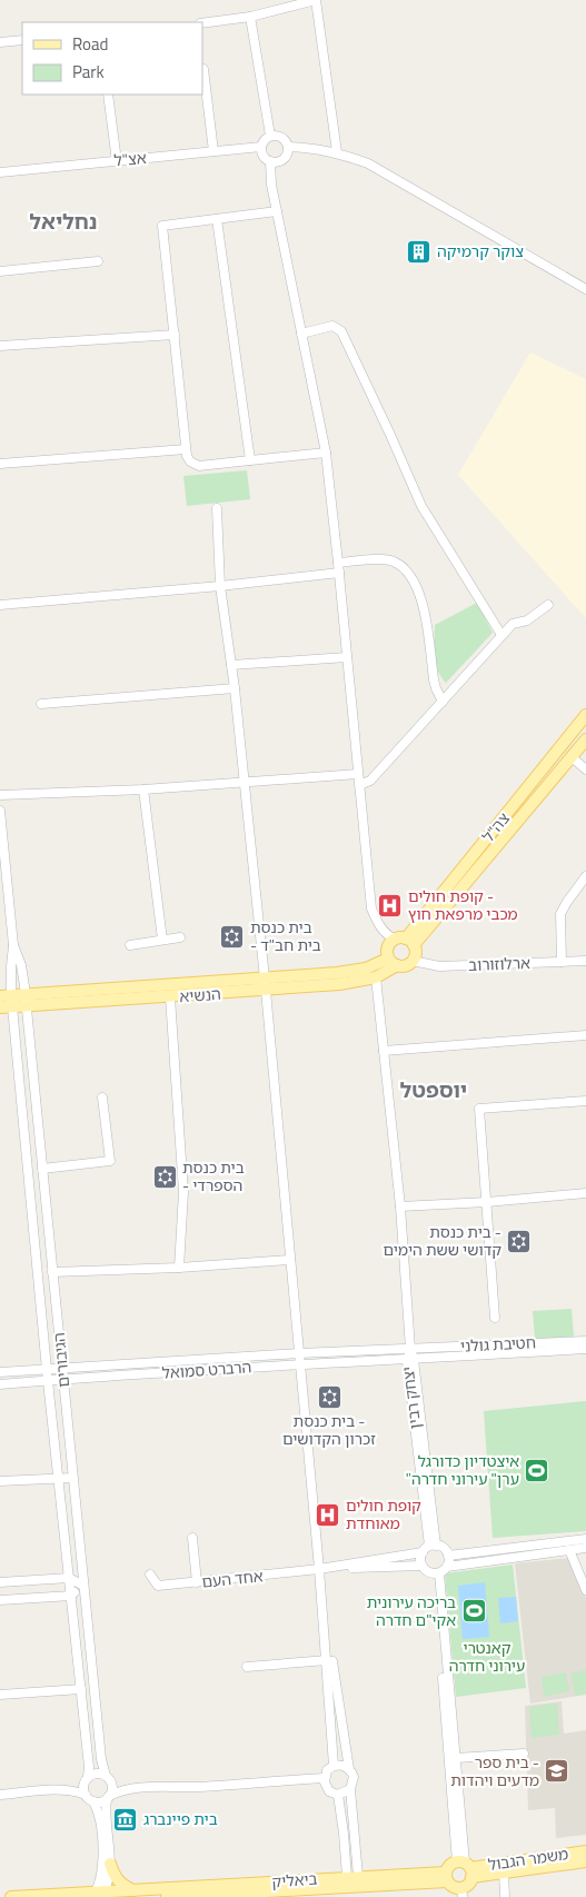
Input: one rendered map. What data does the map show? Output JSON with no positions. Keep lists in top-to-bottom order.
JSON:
{
  "streets": {
    "main road": [
      "צה\"ל",
      "הנשיא",
      "משמר הגבול",
      "ביאליק"
    ],
    "street": [
      "אצ\"ל",
      "ארלוזורוב",
      "חטיבת גולני",
      "הגיבורים",
      "הרברט סמואל",
      "יצחק רבין",
      "אחד העם"
    ]
  },
  "crossings": [
    ["צה\"ל", "ארלוזורוב"],
    ["צה\"ל", "הנשיא"],
    ["ארלוזורוב", "הנשיא"],
    ["הנשיא", "הגיבורים"],
    ["הנשיא", "יצחק רבין"],
    ["חטיבת גולני", "הרברט סמואל"],
    ["חטיבת גולני", "יצחק רבין"],
    ["הגיבורים", "הרברט סמואל"],
    ["הרברט סמואל", "יצחק רבין"],
    ["יצחק רבין", "אחד העם"]
  ],
  "districts": ["נחליאל", "יוספטל"],
  "parks": ["קאנטרי עירוני חדרה"],
  "places": {
    "building": ["צוקר קרמיקה"],
    "hospital": ["קופת חולים - מכבי מרפאת חוץ", "קופת חולים מאוחדת"],
    "synagogue": [
      "בית כנסת - בית חב\"ד",
      "בית כנסת - הספרדי",
      "בית כנסת - קדושי ששת הימים",
      "בית כנסת - זכרון הקדושים"
    ],
    "sports": ["איצטדיון כדורגל \"ערן\" עירוני חדרה", "בריכה עירונית אקי\"ם חדרה"],
    "school or university": ["בית ספר - מדעים ויהדות"],
    "museum": ["בית פיינברג"]
  },
  "legend": ["Road", "Park"]
}
